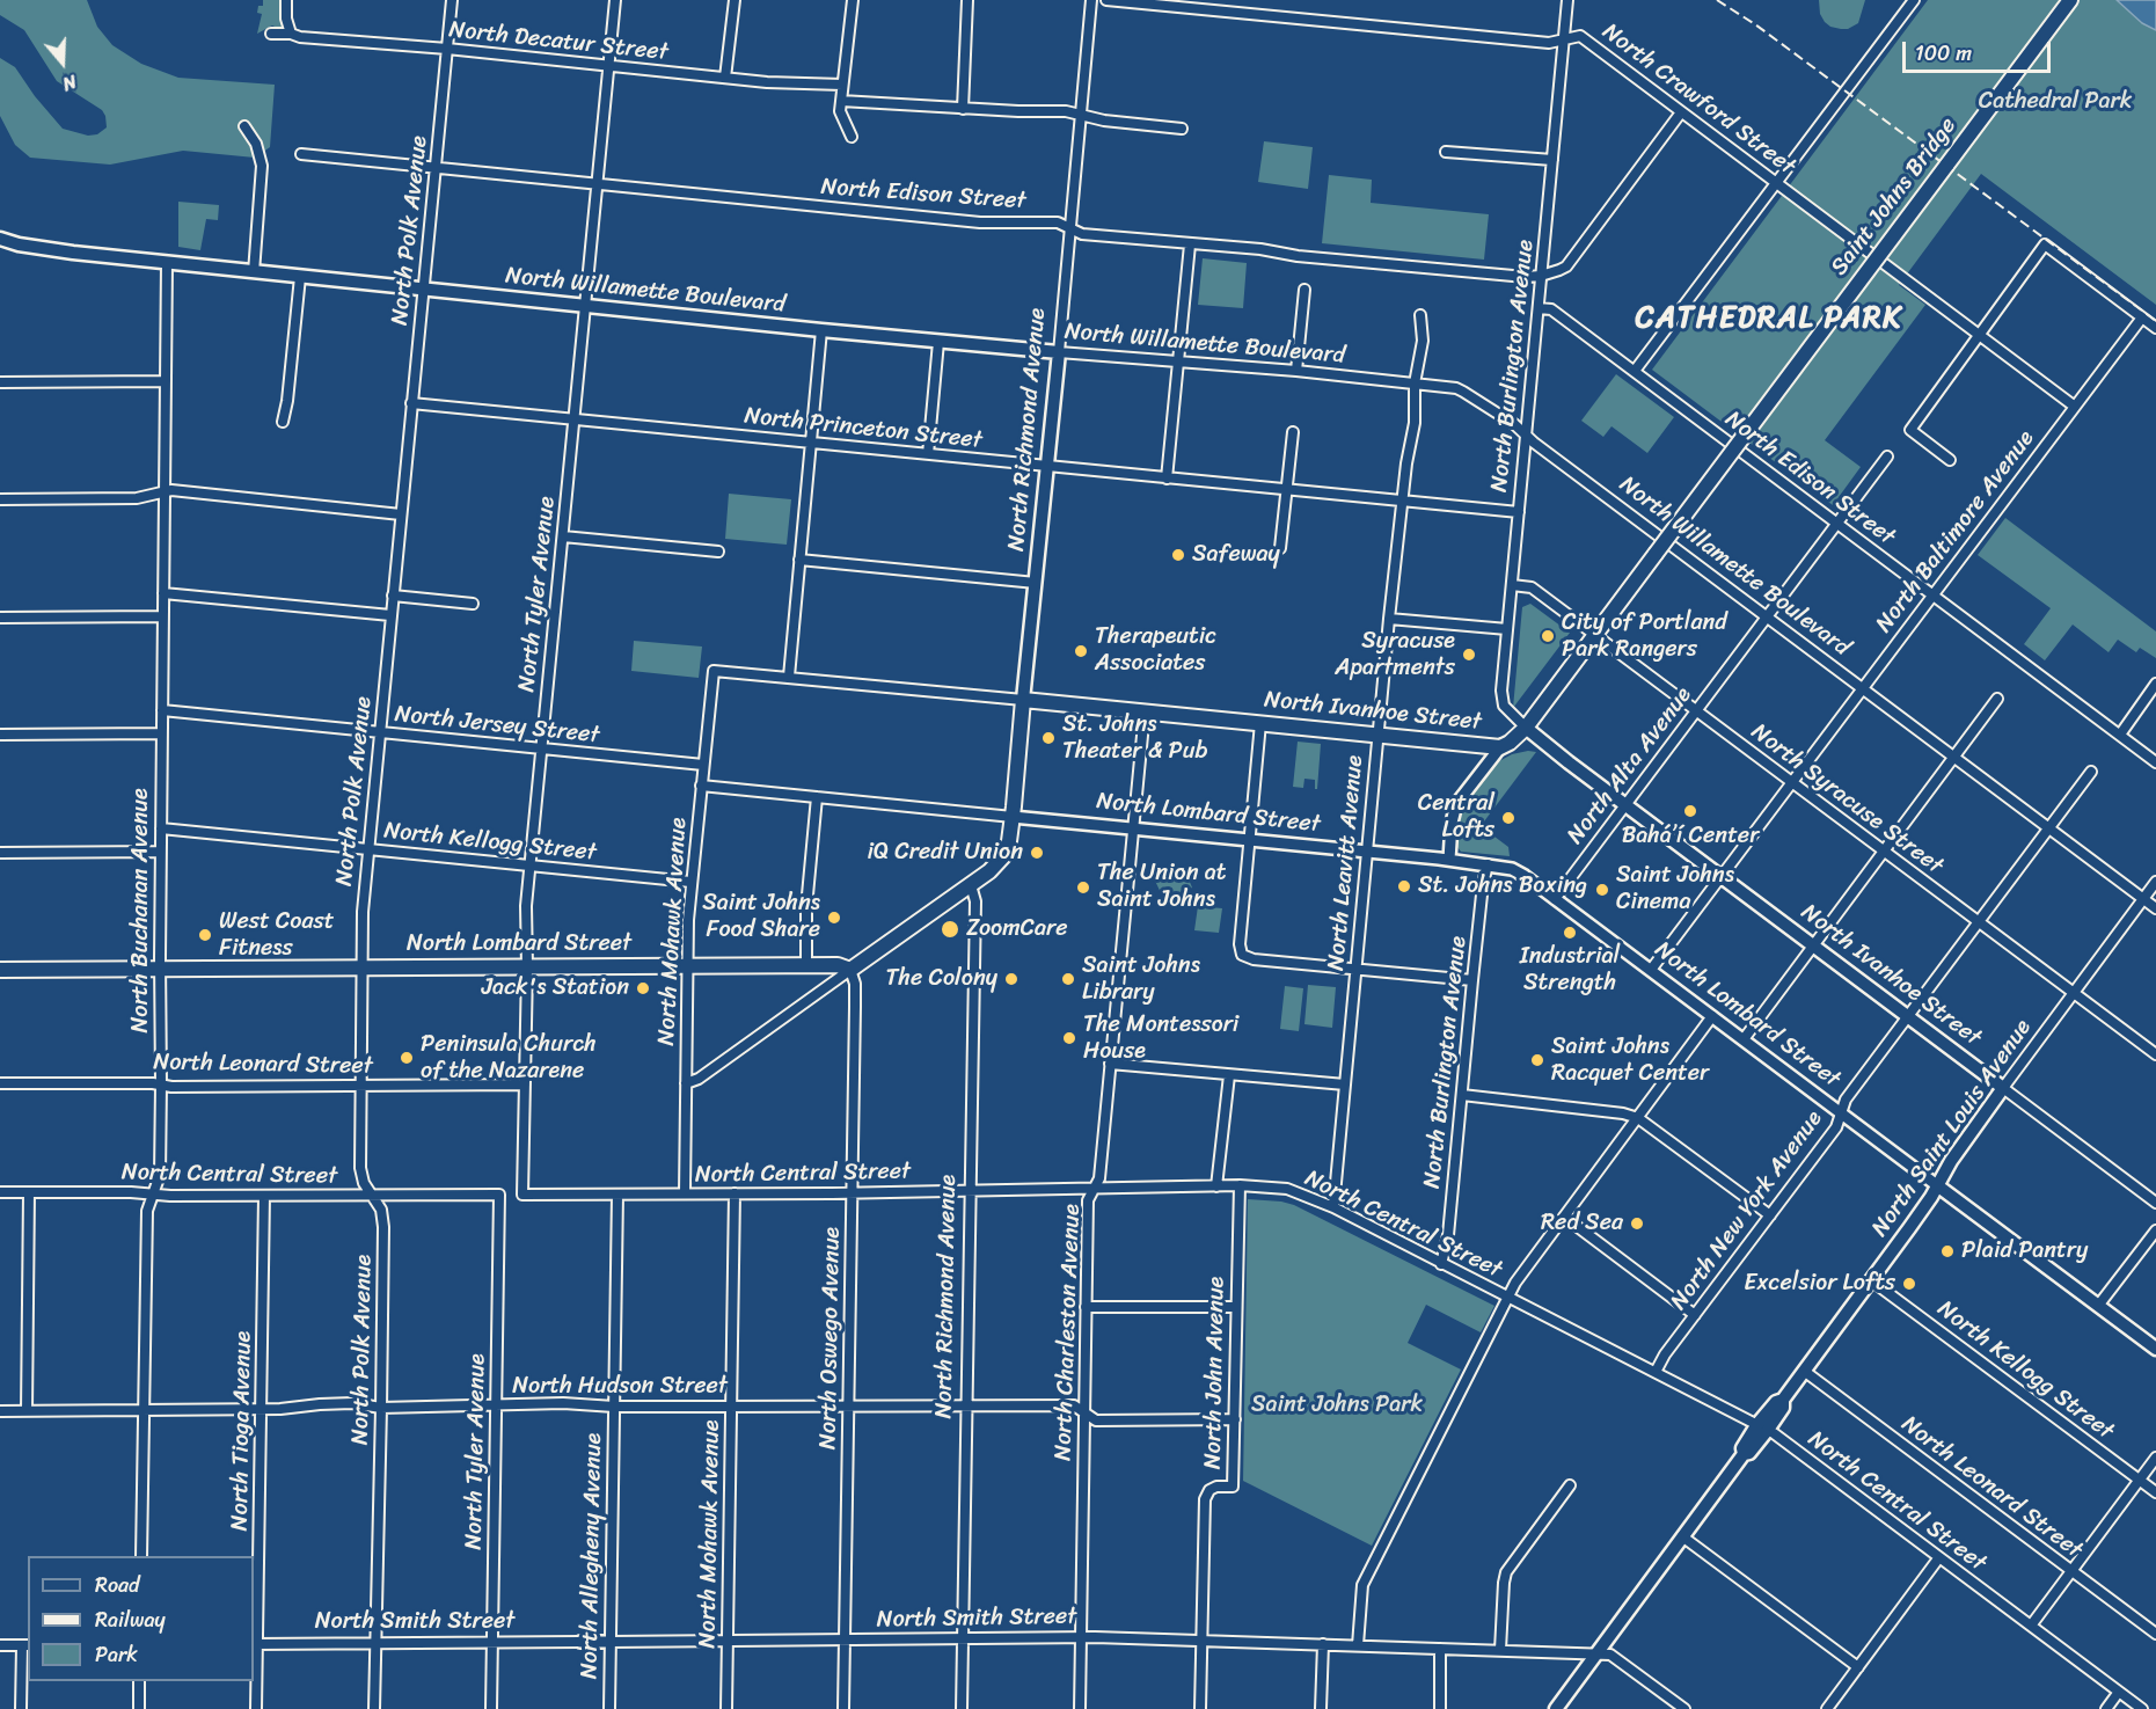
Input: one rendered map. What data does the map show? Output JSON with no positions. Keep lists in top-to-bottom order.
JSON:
{
  "streets": {
    "main road": [
      "Saint Johns Bridge",
      "North Willamette Boulevard",
      "North Richmond Avenue",
      "North Ivanhoe Street",
      "North Lombard Street",
      "North Saint Louis Avenue"
    ],
    "street": [
      "North Decatur Street",
      "North Crawford Street",
      "North Edison Street",
      "North Polk Avenue",
      "North Burlington Avenue",
      "North Princeton Street",
      "North Baltimore Avenue",
      "North Tyler Avenue",
      "North Jersey Street",
      "North Alta Avenue",
      "North Syracuse Street",
      "North Kellogg Street",
      "North Leavitt Avenue",
      "North Buchanan Avenue",
      "North Mohawk Avenue",
      "North Leonard Street",
      "North Central Street",
      "North New York Avenue",
      "North Charleston Avenue",
      "North Oswego Avenue",
      "North John Avenue",
      "North Hudson Street",
      "North Tioga Avenue",
      "North Allegheny Avenue",
      "North Smith Street"
    ]
  },
  "crossings": [
    ["North Decatur Street", "North Polk Avenue"],
    ["North Decatur Street", "North Tyler Avenue"],
    ["North Crawford Street", "North Burlington Avenue"],
    ["North Crawford Street", "North Baltimore Avenue"],
    ["North Edison Street", "North Polk Avenue"],
    ["North Edison Street", "North Burlington Avenue"],
    ["North Edison Street", "North Richmond Avenue"],
    ["North Edison Street", "North Baltimore Avenue"],
    ["North Edison Street", "North Tyler Avenue"],
    ["North Edison Street", "North Alta Avenue"],
    ["Saint Johns Bridge", "North Burlington Avenue"],
    ["Saint Johns Bridge", "North Ivanhoe Street"],
    ["Saint Johns Bridge", "North Syracuse Street"],
    ["North Polk Avenue", "North Willamette Boulevard"],
    ["North Polk Avenue", "North Princeton Street"],
    ["North Polk Avenue", "North Jersey Street"],
    ["North Polk Avenue", "North Lombard Street"],
    ["North Polk Avenue", "North Kellogg Street"],
    ["North Polk Avenue", "North Leonard Street"],
    ["North Polk Avenue", "North Central Street"],
    ["North Polk Avenue", "North Hudson Street"],
    ["North Polk Avenue", "North Smith Street"],
    ["North Willamette Boulevard", "North Burlington Avenue"],
    ["North Willamette Boulevard", "North Richmond Avenue"],
    ["North Willamette Boulevard", "North Baltimore Avenue"],
    ["North Willamette Boulevard", "North Tyler Avenue"],
    ["North Willamette Boulevard", "North Alta Avenue"],
    ["North Willamette Boulevard", "North Leavitt Avenue"],
    ["North Willamette Boulevard", "North Buchanan Avenue"],
    ["North Willamette Boulevard", "North Saint Louis Avenue"],
    ["North Willamette Boulevard", "North New York Avenue"],
    ["North Burlington Avenue", "North Princeton Street"],
    ["North Burlington Avenue", "North Ivanhoe Street"],
    ["North Burlington Avenue", "North Syracuse Street"],
    ["North Burlington Avenue", "North Lombard Street"],
    ["North Burlington Avenue", "North Central Street"],
    ["North Princeton Street", "North Richmond Avenue"],
    ["North Princeton Street", "North Tyler Avenue"],
    ["North Princeton Street", "North Leavitt Avenue"],
    ["North Richmond Avenue", "North Ivanhoe Street"],
    ["North Richmond Avenue", "North Lombard Street"],
    ["North Richmond Avenue", "North Central Street"],
    ["North Richmond Avenue", "North Hudson Street"],
    ["North Richmond Avenue", "North Smith Street"],
    ["North Baltimore Avenue", "North Ivanhoe Street"],
    ["North Baltimore Avenue", "North Syracuse Street"],
    ["North Baltimore Avenue", "North Lombard Street"],
    ["North Tyler Avenue", "North Jersey Street"],
    ["North Tyler Avenue", "North Lombard Street"],
    ["North Tyler Avenue", "North Kellogg Street"],
    ["North Tyler Avenue", "North Leonard Street"],
    ["North Tyler Avenue", "North Central Street"],
    ["North Tyler Avenue", "North Hudson Street"],
    ["North Tyler Avenue", "North Smith Street"],
    ["North Ivanhoe Street", "North Alta Avenue"],
    ["North Ivanhoe Street", "North Leavitt Avenue"],
    ["North Ivanhoe Street", "North Mohawk Avenue"],
    ["North Ivanhoe Street", "North Saint Louis Avenue"],
    ["North Ivanhoe Street", "North New York Avenue"],
    ["North Ivanhoe Street", "North Charleston Avenue"],
    ["North Jersey Street", "North Buchanan Avenue"],
    ["North Jersey Street", "North Mohawk Avenue"],
    ["North Alta Avenue", "North Syracuse Street"],
    ["North Alta Avenue", "North Lombard Street"],
    ["North Syracuse Street", "North Saint Louis Avenue"],
    ["North Syracuse Street", "North New York Avenue"],
    ["North Lombard Street", "North Leavitt Avenue"],
    ["North Lombard Street", "North Buchanan Avenue"],
    ["North Lombard Street", "North Mohawk Avenue"],
    ["North Lombard Street", "North Saint Louis Avenue"],
    ["North Lombard Street", "North New York Avenue"],
    ["North Lombard Street", "North Charleston Avenue"],
    ["North Lombard Street", "North Oswego Avenue"],
    ["North Kellogg Street", "North Buchanan Avenue"],
    ["North Kellogg Street", "North Mohawk Avenue"],
    ["North Kellogg Street", "North Saint Louis Avenue"],
    ["North Leavitt Avenue", "North Central Street"],
    ["North Buchanan Avenue", "North Leonard Street"],
    ["North Buchanan Avenue", "North Central Street"],
    ["North Buchanan Avenue", "North Hudson Street"],
    ["North Mohawk Avenue", "North Central Street"],
    ["North Mohawk Avenue", "North Hudson Street"],
    ["North Mohawk Avenue", "North Smith Street"],
    ["North Leonard Street", "North Saint Louis Avenue"],
    ["North Saint Louis Avenue", "North Central Street"],
    ["North Saint Louis Avenue", "North Smith Street"],
    ["North Central Street", "North New York Avenue"],
    ["North Central Street", "North Charleston Avenue"],
    ["North Central Street", "North Oswego Avenue"],
    ["North Central Street", "North John Avenue"],
    ["North Central Street", "North Tioga Avenue"],
    ["North Central Street", "North Allegheny Avenue"],
    ["North Charleston Avenue", "North Hudson Street"],
    ["North Charleston Avenue", "North Smith Street"],
    ["North Oswego Avenue", "North Hudson Street"],
    ["North Oswego Avenue", "North Smith Street"],
    ["North John Avenue", "North Hudson Street"],
    ["North John Avenue", "North Smith Street"],
    ["North Hudson Street", "North Tioga Avenue"],
    ["North Hudson Street", "North Allegheny Avenue"],
    ["North Tioga Avenue", "North Smith Street"],
    ["North Allegheny Avenue", "North Smith Street"]
  ],
  "districts": ["CATHEDRAL PARK"],
  "parks": ["Cathedral Park", "Saint Johns Park"],
  "places": [
    "Safeway",
    "City of Portland Park Rangers",
    "Therapeutic Associates",
    "Syracuse Apartments",
    "St. Johns Theater & Pub",
    "Bahá’í Center",
    "Central Lofts",
    "iQ Credit Union",
    "St. Johns Boxing",
    "The Union at Saint Johns",
    "Saint Johns Cinema",
    "Saint Johns Food Share",
    "ZoomCare",
    "Industrial Strength",
    "West Coast Fitness",
    "The Colony",
    "Saint Johns Library",
    "Jack's Station",
    "The Montessori House",
    "Peninsula Church of the Nazarene",
    "Saint Johns Racquet Center",
    "Red Sea",
    "Plaid Pantry",
    "Excelsior Lofts"
  ],
  "legend": ["Road", "Railway", "Park"],
  "scale_bar": "100 m",
  "north": "bottom"
}
